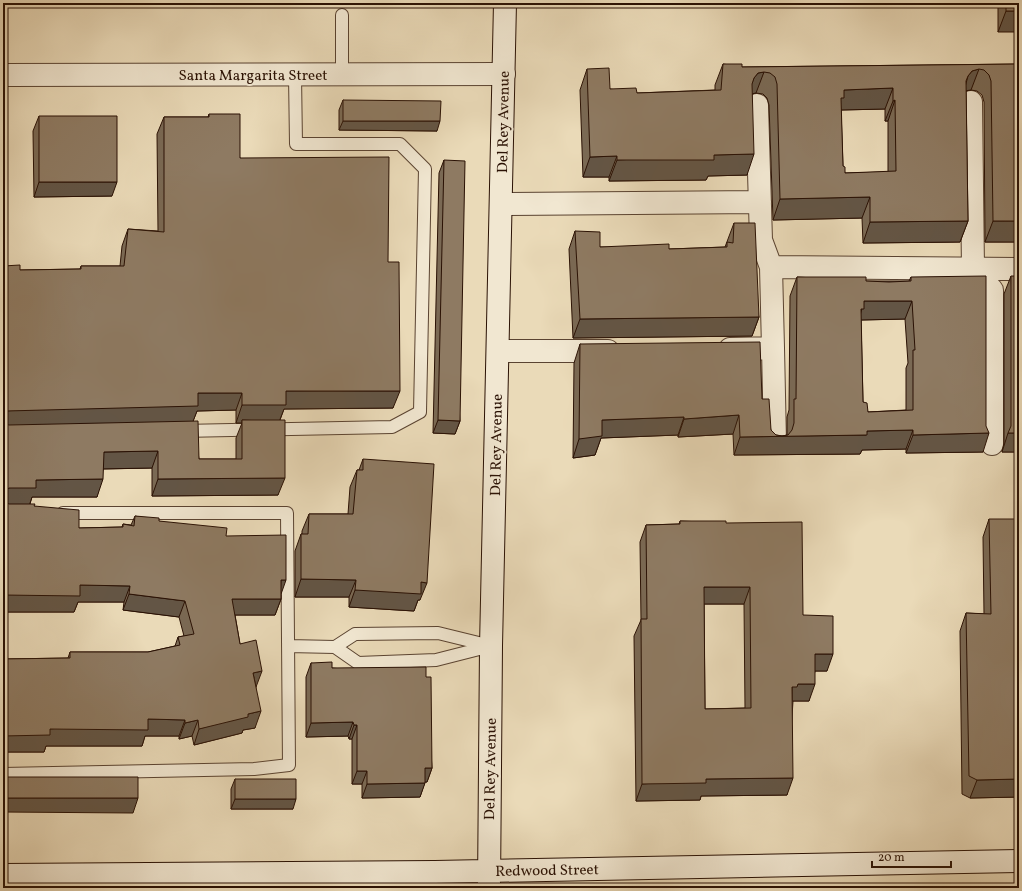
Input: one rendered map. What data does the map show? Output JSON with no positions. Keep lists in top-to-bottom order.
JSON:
{
  "streets": {
    "street": ["Santa Margarita Street", "Del Rey Avenue", "Redwood Street"]
  },
  "crossings": [
    ["Santa Margarita Street", "Del Rey Avenue"],
    ["Del Rey Avenue", "Redwood Street"]
  ],
  "scale_bar": "20 m"
}
